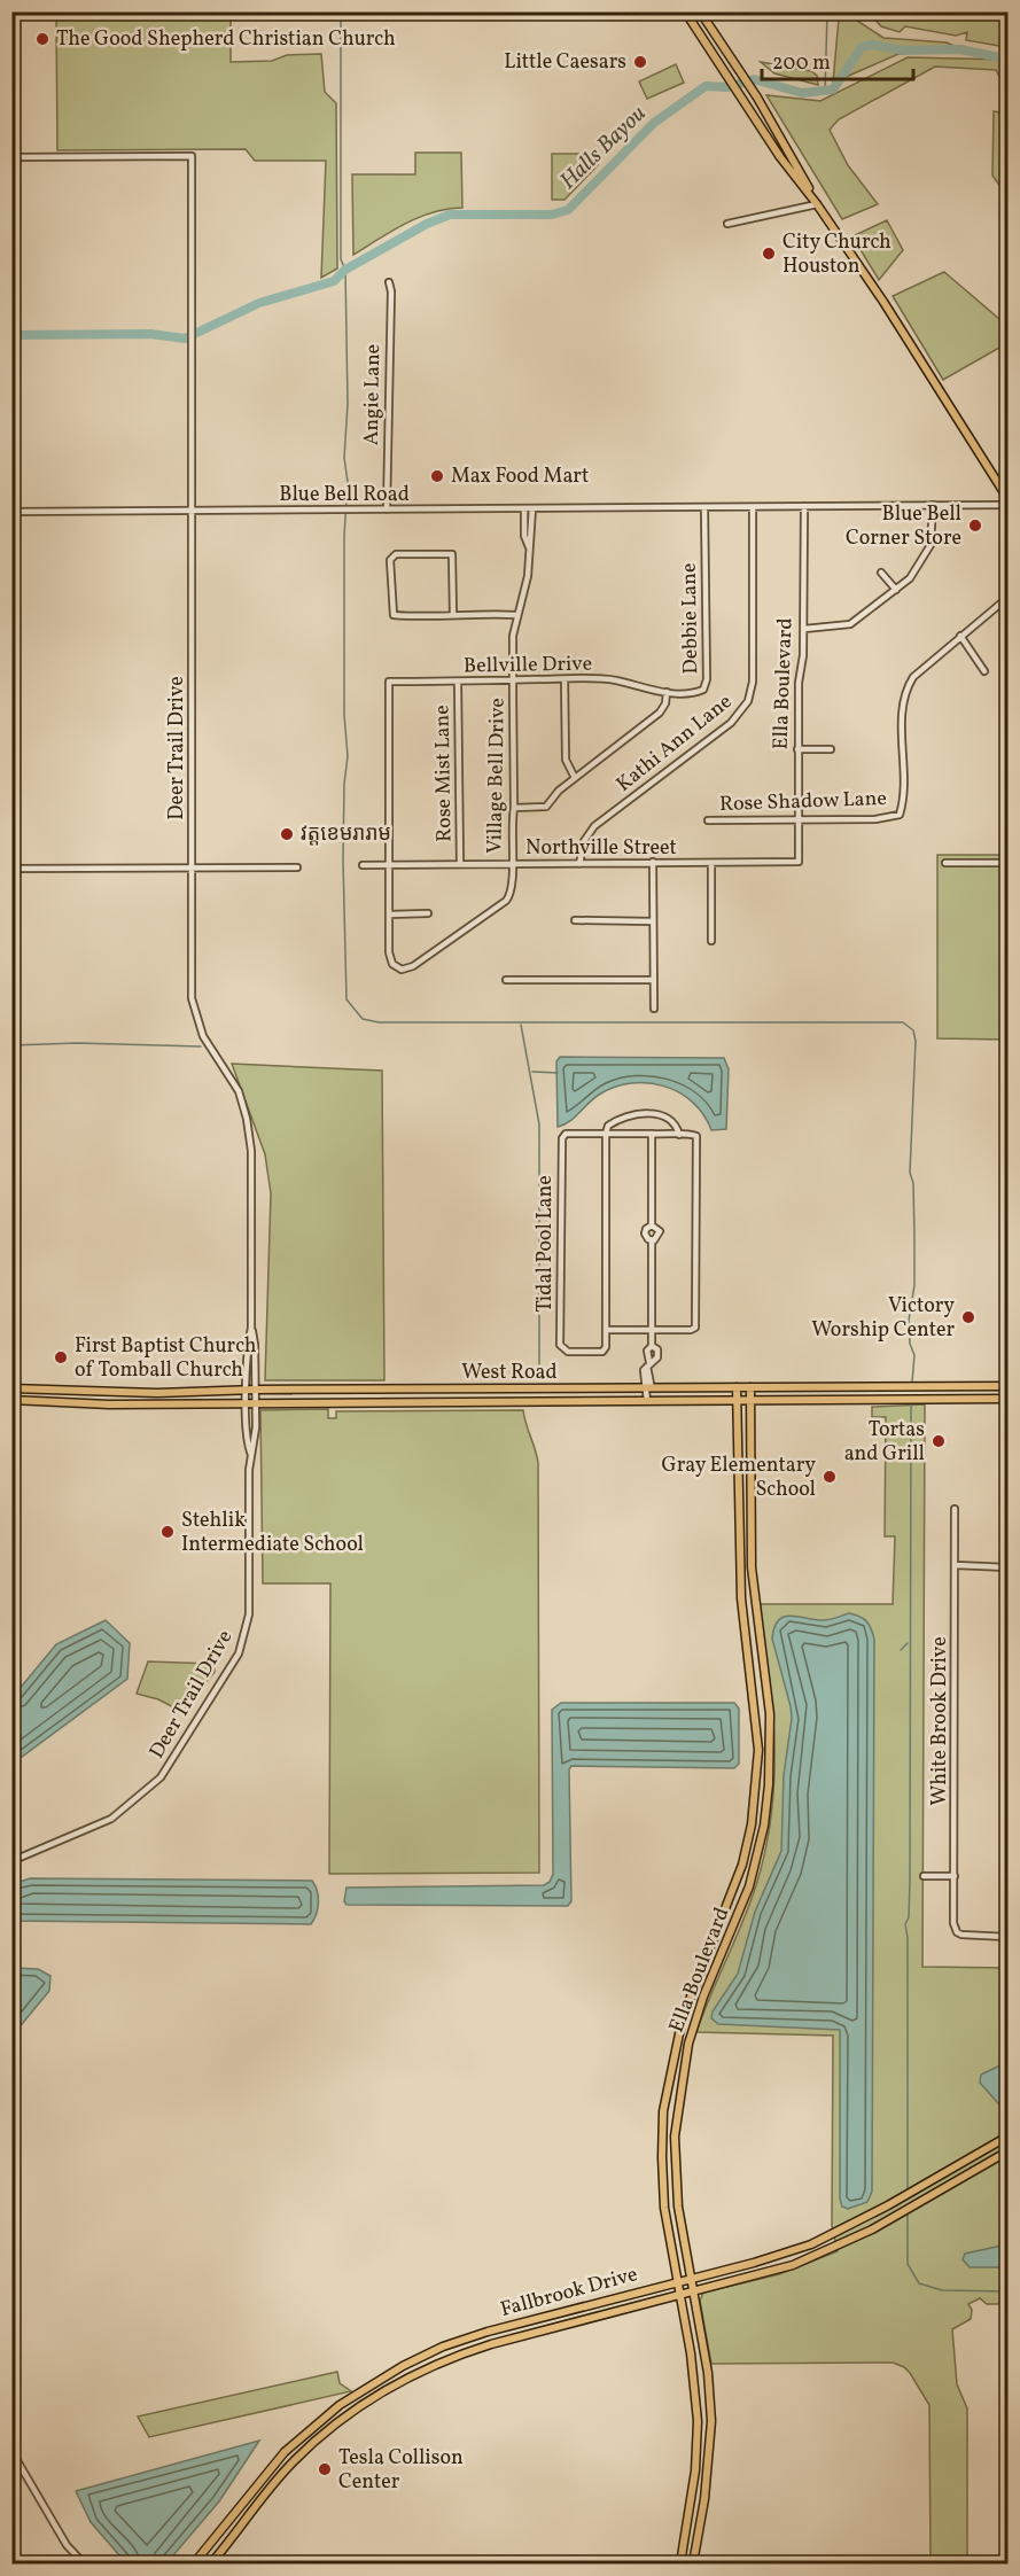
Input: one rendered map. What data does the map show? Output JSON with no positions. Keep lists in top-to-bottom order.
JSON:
{
  "streets": {
    "main road": ["Ella Boulevard", "West Road", "Fallbrook Drive"],
    "street": [
      "Angie Lane",
      "Blue Bell Road",
      "Debbie Lane",
      "Bellville Drive",
      "Kathi Ann Lane",
      "Deer Trail Drive",
      "Rose Mist Lane",
      "Village Bell Drive",
      "Rose Shadow Lane",
      "Northville Street",
      "Tidal Pool Lane",
      "White Brook Drive"
    ]
  },
  "crossings": [
    ["Angie Lane", "Blue Bell Road"],
    ["Blue Bell Road", "Debbie Lane"],
    ["Blue Bell Road", "Ella Boulevard"],
    ["Blue Bell Road", "Kathi Ann Lane"],
    ["Blue Bell Road", "Deer Trail Drive"],
    ["Blue Bell Road", "Village Bell Drive"],
    ["Debbie Lane", "Bellville Drive"],
    ["Bellville Drive", "Rose Mist Lane"],
    ["Bellville Drive", "Village Bell Drive"],
    ["Bellville Drive", "Northville Street"],
    ["Ella Boulevard", "Rose Shadow Lane"],
    ["Ella Boulevard", "Northville Street"],
    ["Ella Boulevard", "West Road"],
    ["Ella Boulevard", "Fallbrook Drive"],
    ["Kathi Ann Lane", "Northville Street"],
    ["Deer Trail Drive", "West Road"],
    ["Rose Mist Lane", "Northville Street"],
    ["Village Bell Drive", "Northville Street"]
  ],
  "water": ["Halls Bayou"],
  "places": [
    "The Good Shepherd Christian Church",
    "Little Caesars",
    "City Church Houston",
    "Max Food Mart",
    "Blue Bell Corner Store",
    "វត្តខេមរារាម",
    "Victory Worship Center",
    "First Baptist Church of Tomball Church",
    "Tortas and Grill",
    "Gray Elementary School",
    "Stehlik Intermediate School",
    "Tesla Collison Center"
  ],
  "scale_bar": "200 m"
}
